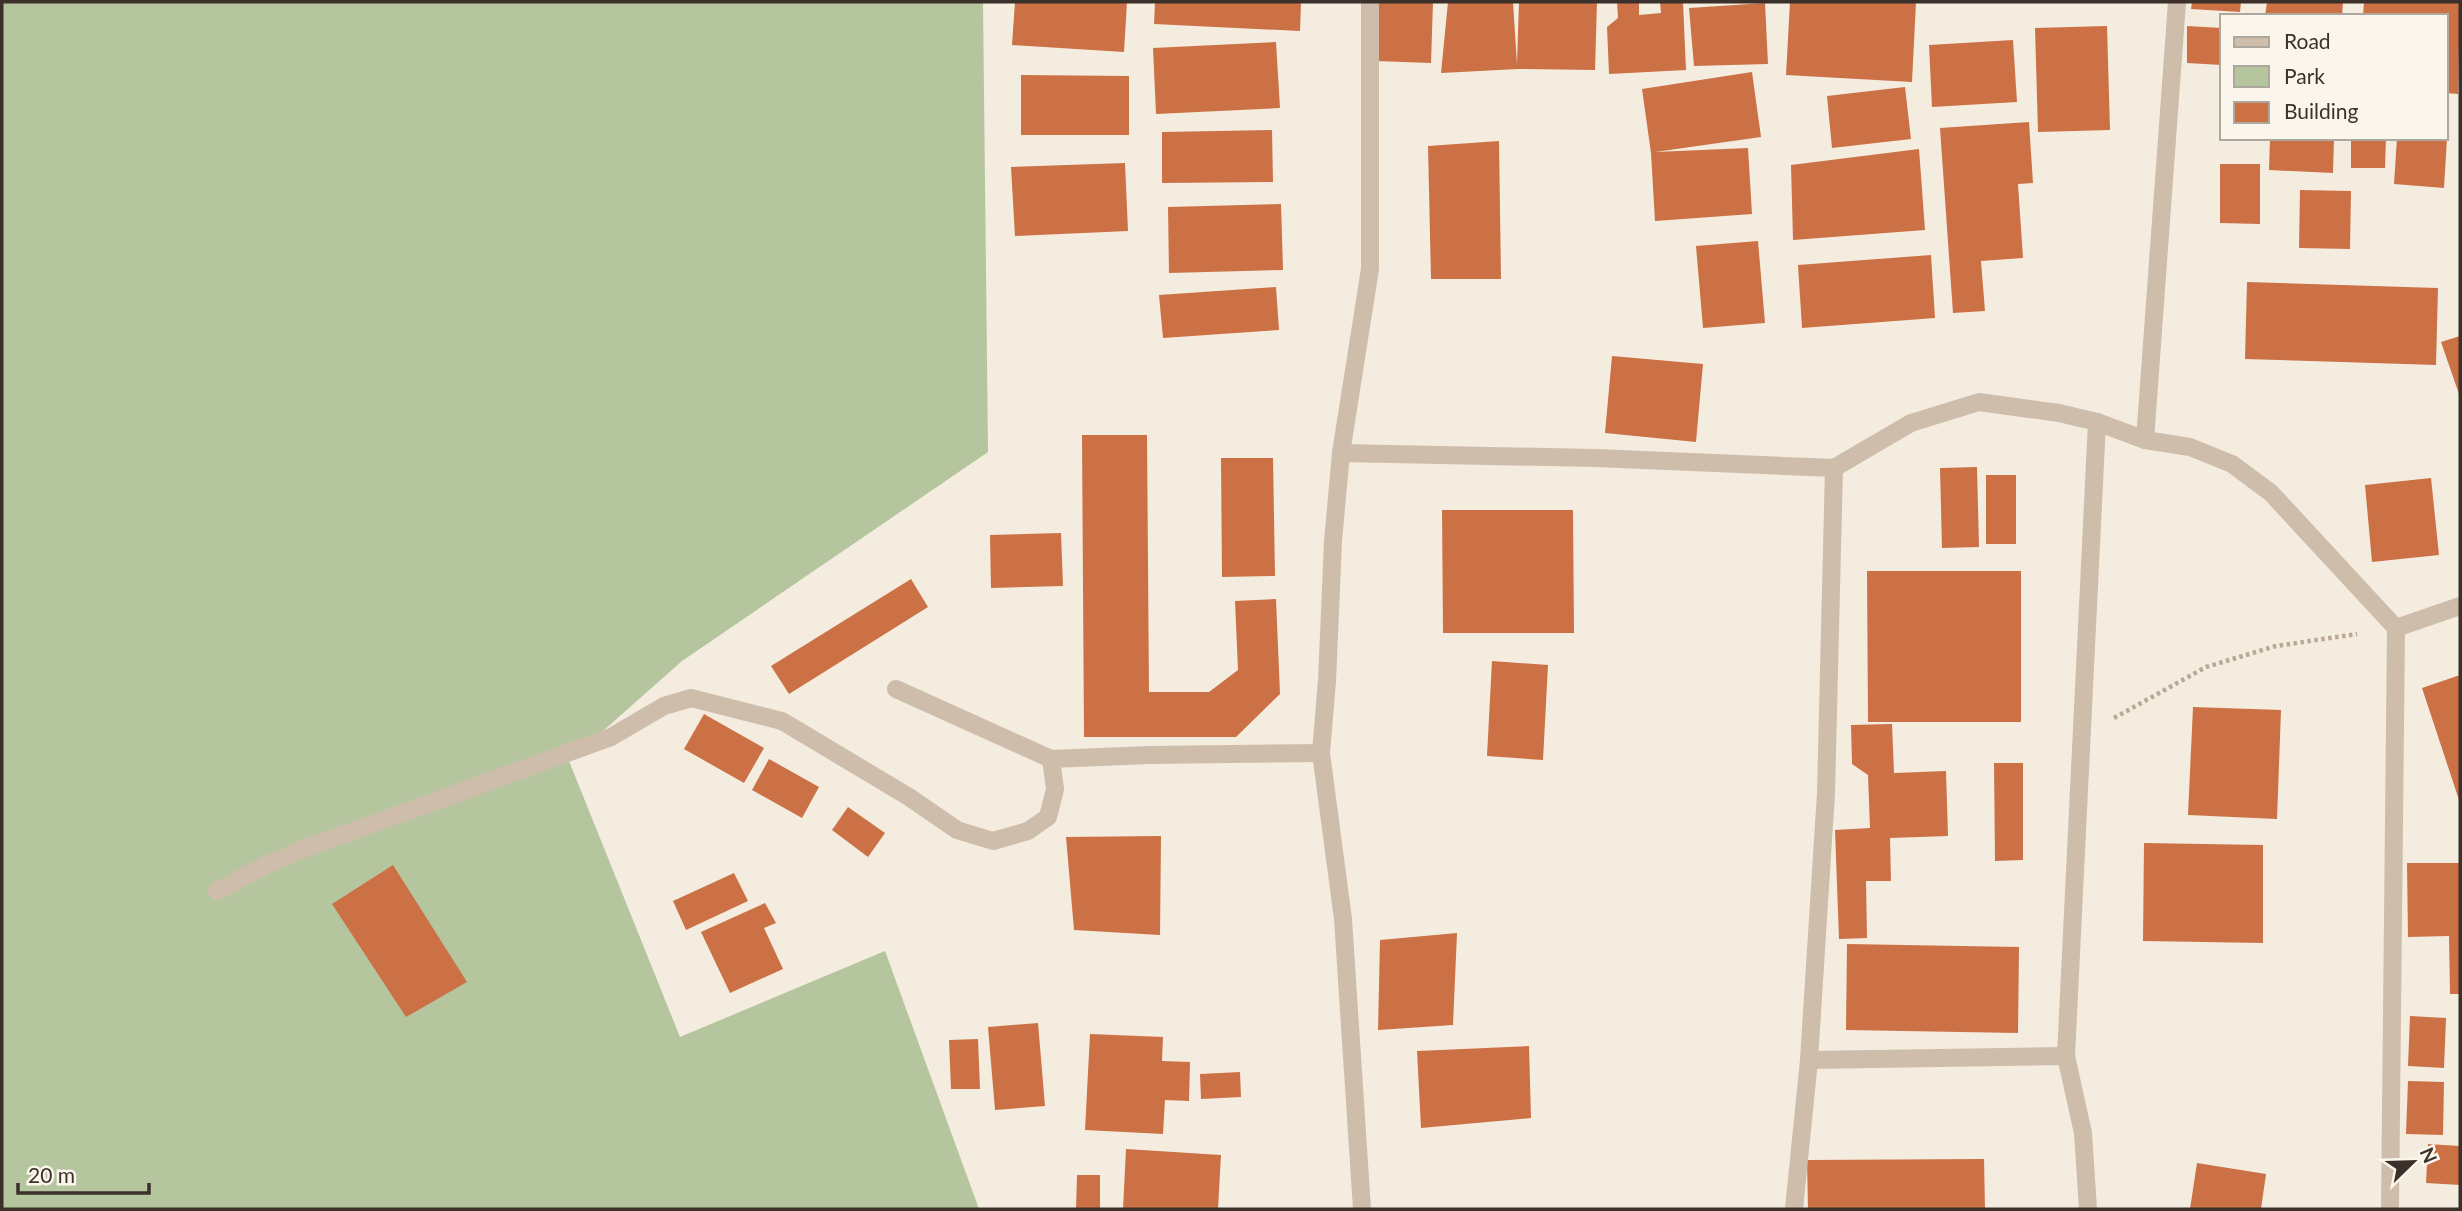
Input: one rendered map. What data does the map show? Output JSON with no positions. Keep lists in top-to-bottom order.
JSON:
{
  "legend": ["Road", "Park", "Building"],
  "scale_bar": "20 m",
  "north": "top right"
}
